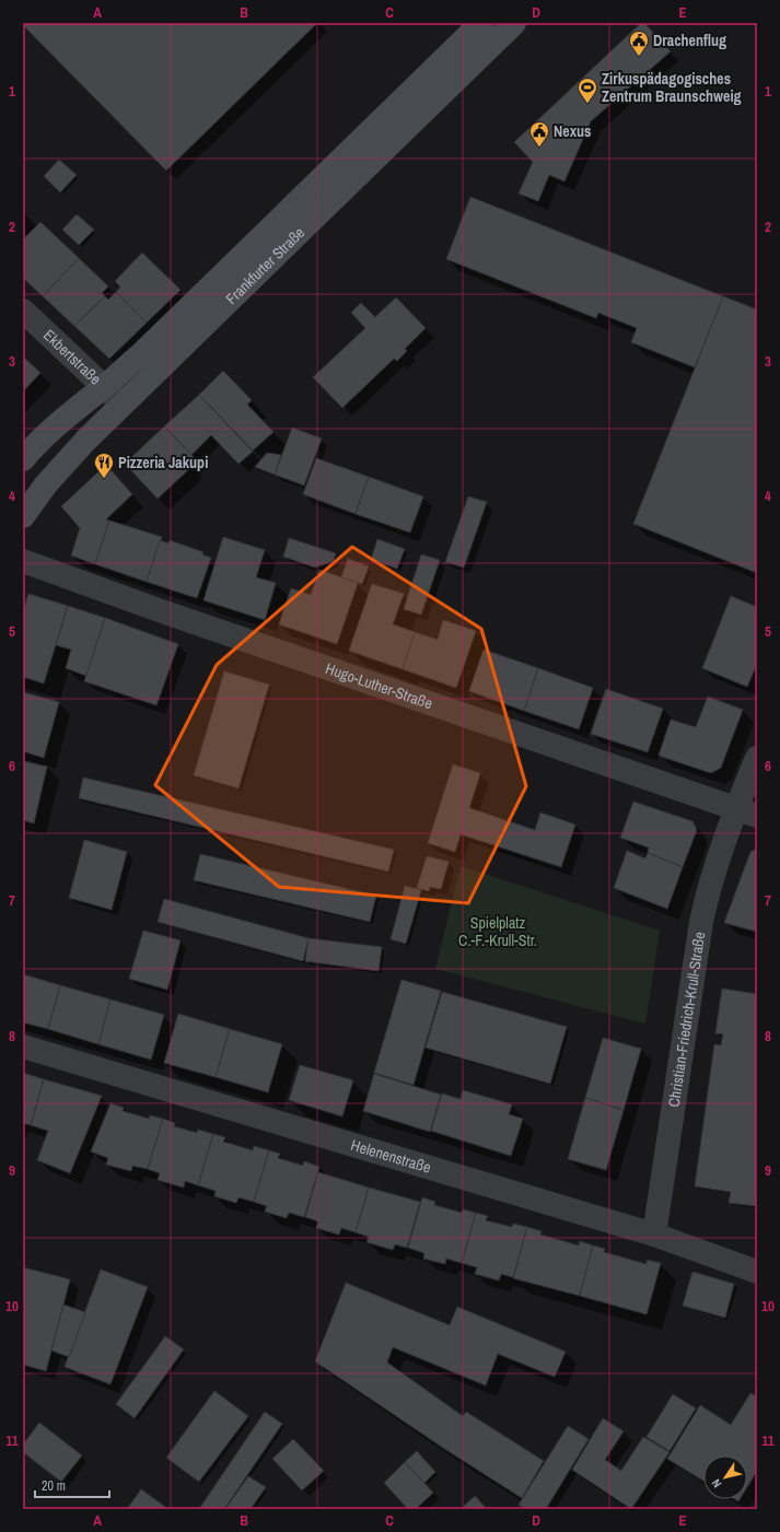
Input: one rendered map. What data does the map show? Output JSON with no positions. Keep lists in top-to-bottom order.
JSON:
{
  "streets": {
    "main road": ["Frankfurter Straße"],
    "street": [
      "Ekbertstraße",
      "Hugo-Luther-Straße",
      "Christian-Friedrich-Krull-Straße",
      "Helenenstraße"
    ]
  },
  "crossings": [
    ["Frankfurter Straße", "Ekbertstraße"],
    ["Hugo-Luther-Straße", "Christian-Friedrich-Krull-Straße"],
    ["Christian-Friedrich-Krull-Straße", "Helenenstraße"]
  ],
  "parks": ["Spielplatz C.-F.-Krull-Str."],
  "places": {
    "public building": ["Drachenflug", "Nexus"],
    "sports": ["Zirkuspädagogisches Zentrum Braunschweig"],
    "restaurant": ["Pizzeria Jakupi"]
  },
  "scale_bar": "20 m",
  "north": "bottom left",
  "grid": {
    "columns": [
      "A",
      "B",
      "C",
      "D",
      "E"
    ],
    "rows": [
      "1",
      "2",
      "3",
      "4",
      "5",
      "6",
      "7",
      "8",
      "9",
      "10",
      "11"
    ]
  }
}
